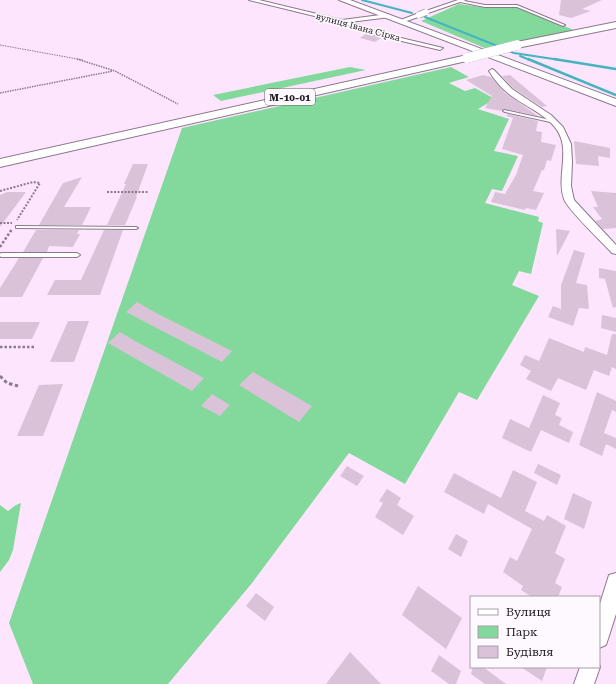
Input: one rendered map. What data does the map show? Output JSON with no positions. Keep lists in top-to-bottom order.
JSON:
{
  "streets": {
    "highway": ["М-10-01"],
    "street": ["вулиця Івана Сірка"]
  },
  "legend": ["Вулиця", "Парк", "Будівля"]
}
